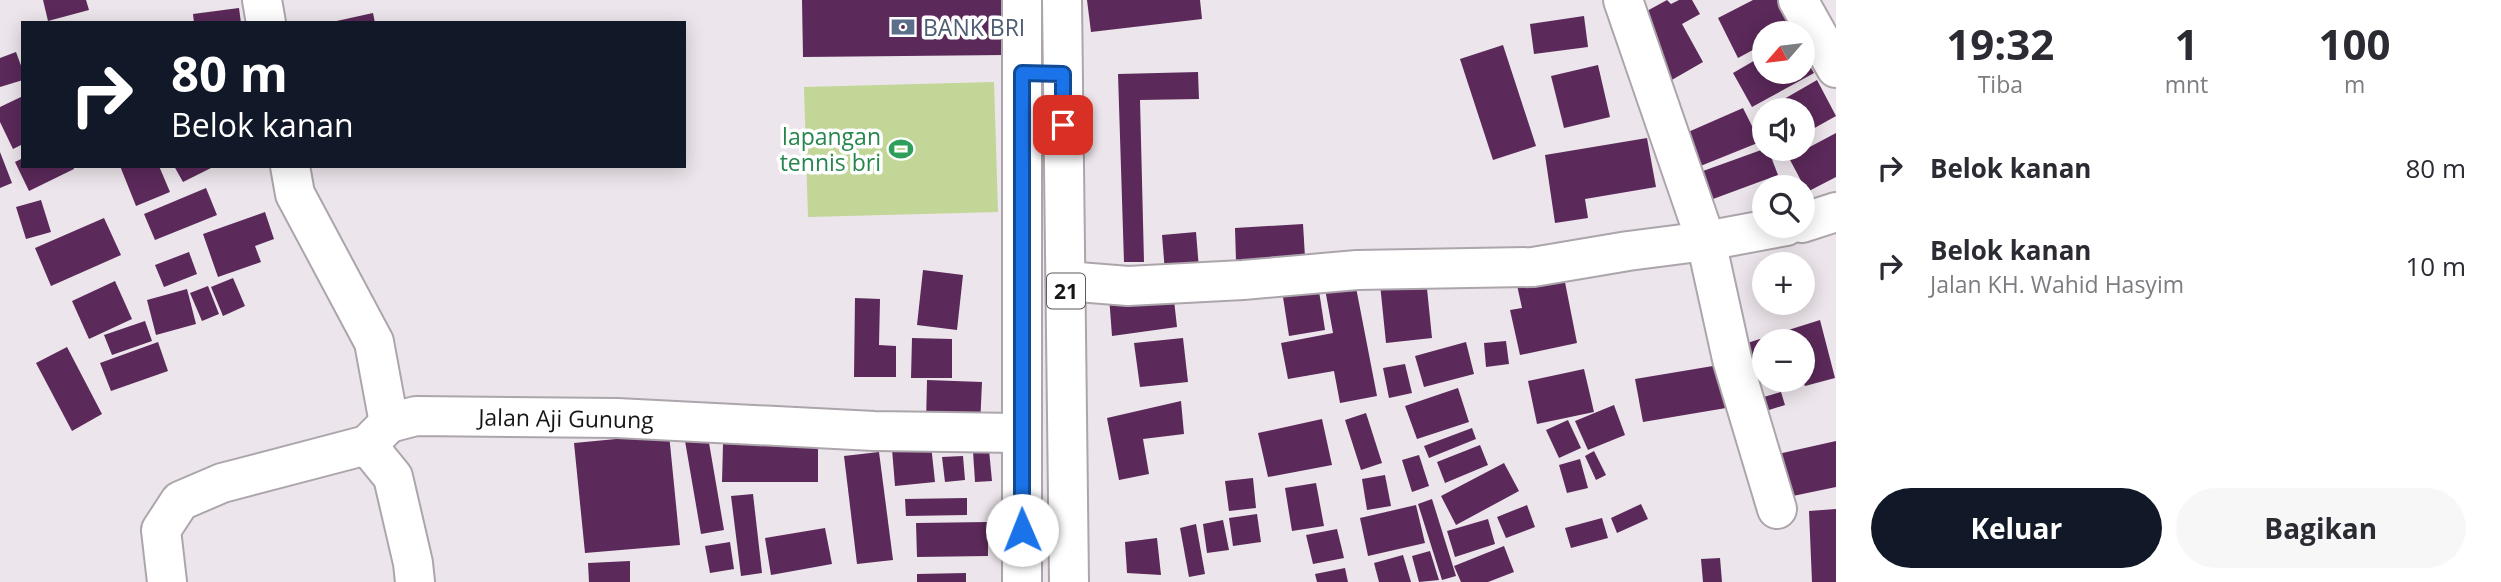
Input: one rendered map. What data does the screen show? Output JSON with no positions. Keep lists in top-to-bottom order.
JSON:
{
  "streets": {
    "main road": ["21", "Jalan Aji Gunung"]
  },
  "crossings": [
    ["21", "Jalan Aji Gunung"]
  ],
  "places": {
    "bank": ["BANK BRI"],
    "sports": ["lapangan tennis bri"]
  },
  "north": "bottom left",
  "page": {
    "eta": [
      "19:32",
      "Tiba",
      "1",
      "mnt",
      "100",
      "m"
    ],
    "map_buttons": ["+", "−"],
    "turn": ["80 m", "Belok kanan"],
    "list": [
      {
        "name": "Belok kanan",
        "value": "80 m"
      },
      {
        "name": "Belok kanan",
        "note": "Jalan KH. Wahid Hasyim",
        "value": "10 m"
      }
    ],
    "buttons": ["Keluar", "Bagikan"]
  }
}
